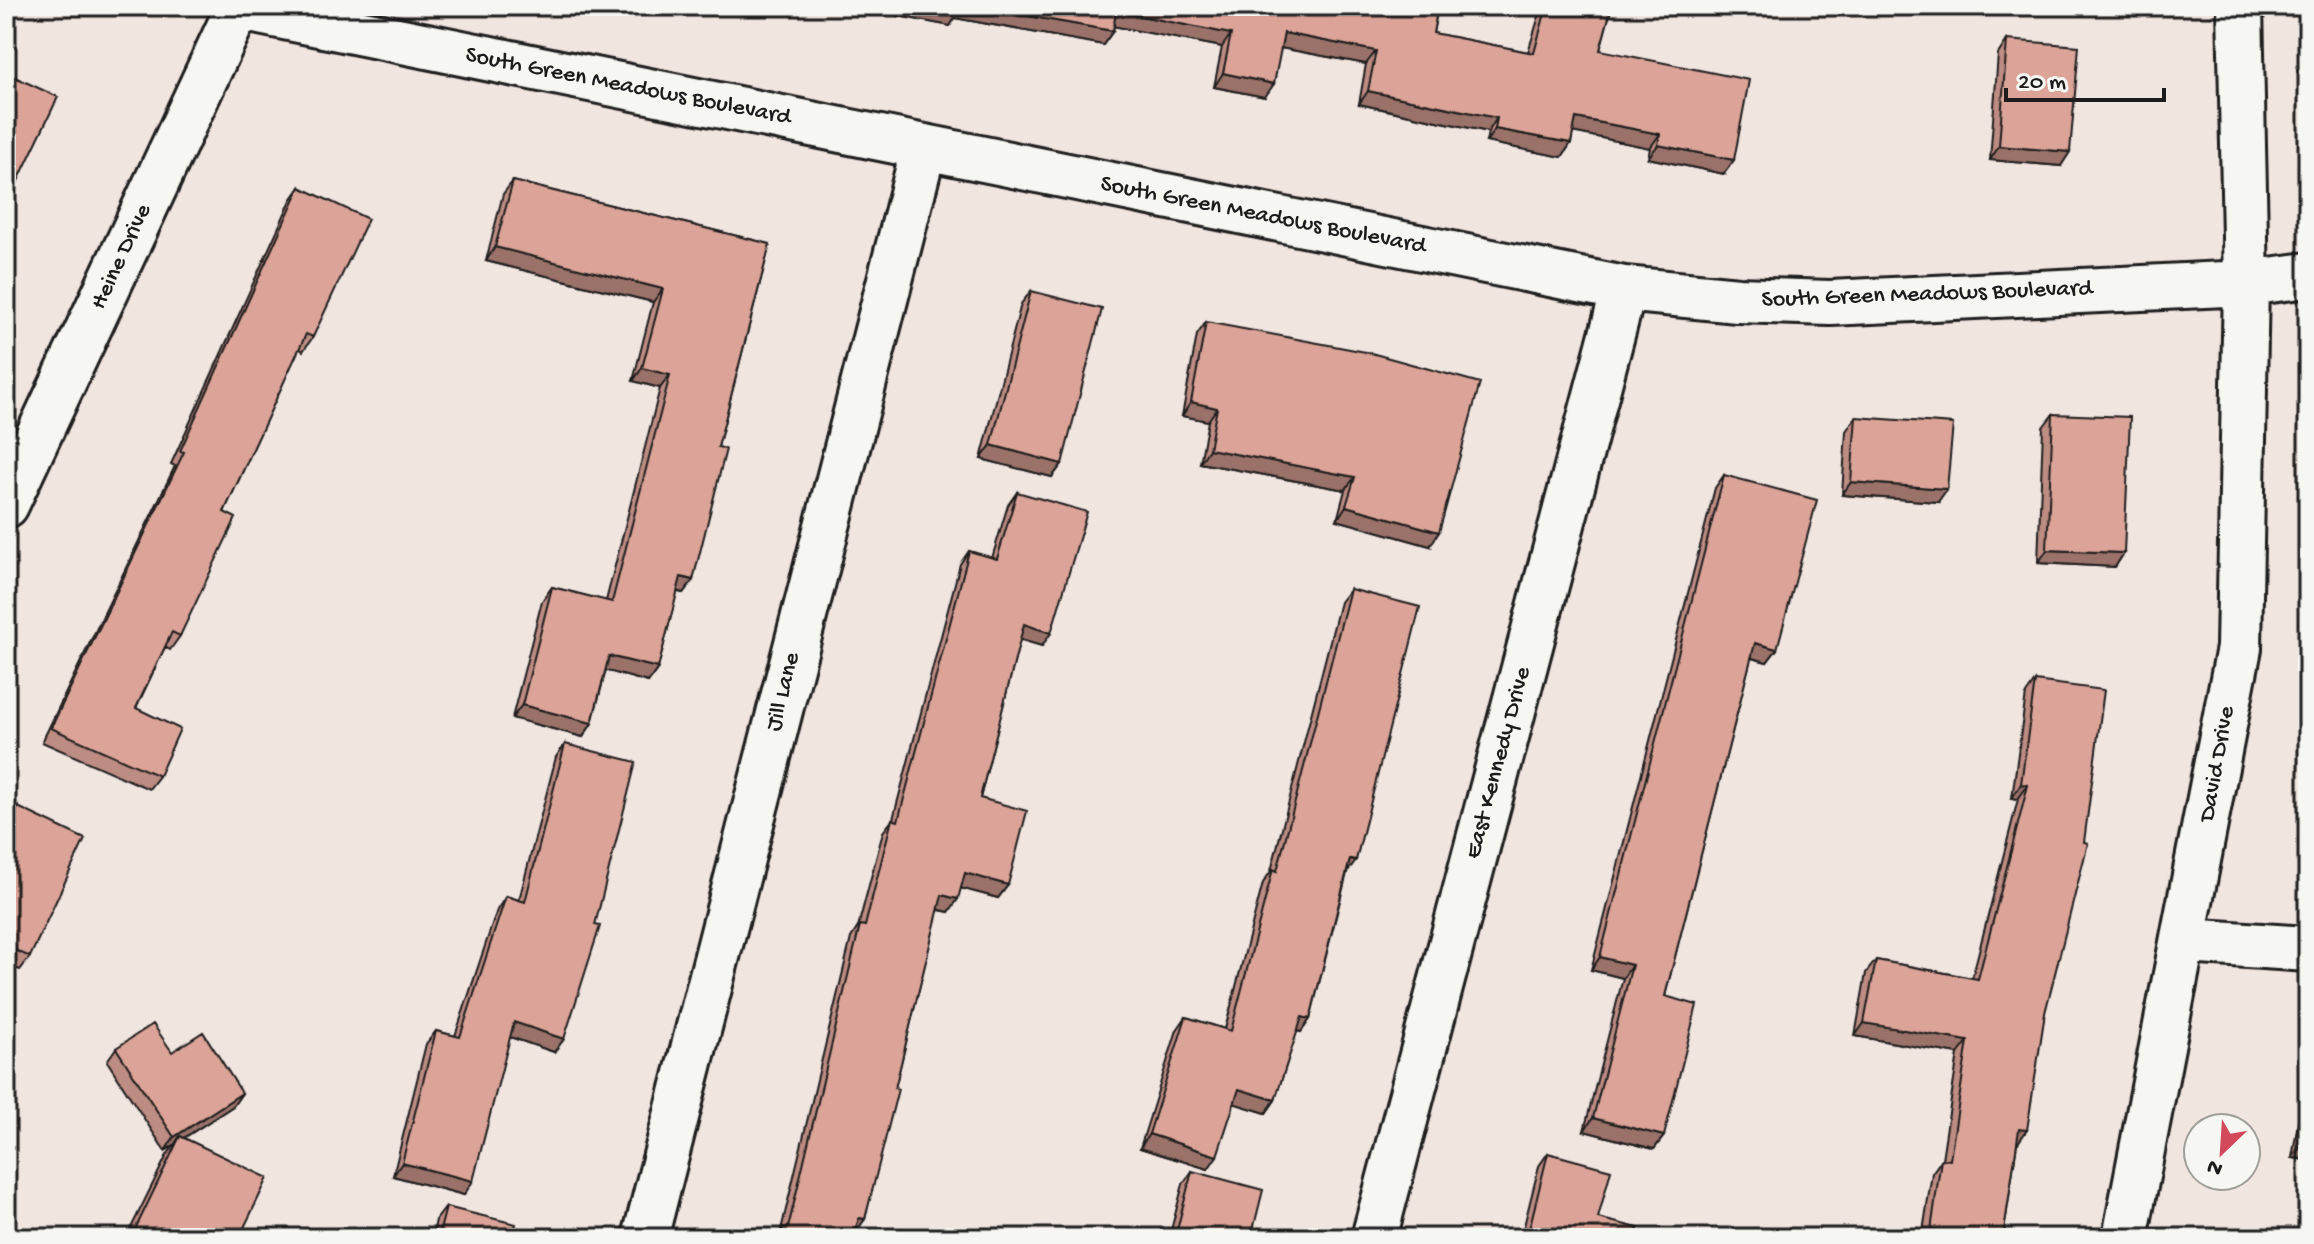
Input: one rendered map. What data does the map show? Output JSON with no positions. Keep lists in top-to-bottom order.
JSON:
{
  "streets": {
    "street": [
      "South Green Meadows Boulevard",
      "Heine Drive",
      "Jill Lane",
      "East Kennedy Drive",
      "David Drive"
    ]
  },
  "crossings": [
    ["South Green Meadows Boulevard", "Heine Drive"],
    ["South Green Meadows Boulevard", "Jill Lane"],
    ["South Green Meadows Boulevard", "East Kennedy Drive"],
    ["South Green Meadows Boulevard", "David Drive"]
  ],
  "scale_bar": "20 m",
  "north": "bottom left"
}
